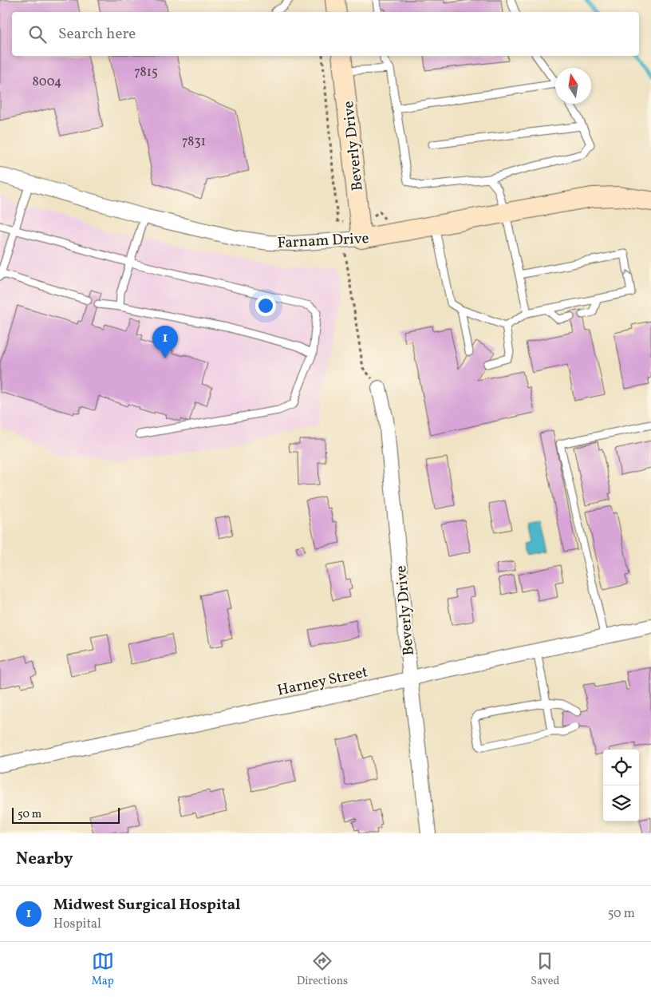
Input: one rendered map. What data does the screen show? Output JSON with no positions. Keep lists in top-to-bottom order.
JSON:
{
  "streets": {
    "main road": ["Beverly Drive", "Farnam Drive"],
    "street": ["Harney Street"]
  },
  "crossings": [
    ["Beverly Drive", "Farnam Drive"],
    ["Beverly Drive", "Harney Street"]
  ],
  "house_numbers": ["7815", "8004", "7831"],
  "scale_bar": "50 m",
  "north": "top",
  "page": {
    "search": "Search here",
    "pins": "1",
    "scale": "50 m",
    "heading": "Nearby",
    "list": [
      {
        "mark": "1",
        "name": "Midwest Surgical Hospital",
        "note": "Hospital",
        "value": "50 m"
      }
    ],
    "nav": ["Map", "Directions", "Saved"]
  }
}
